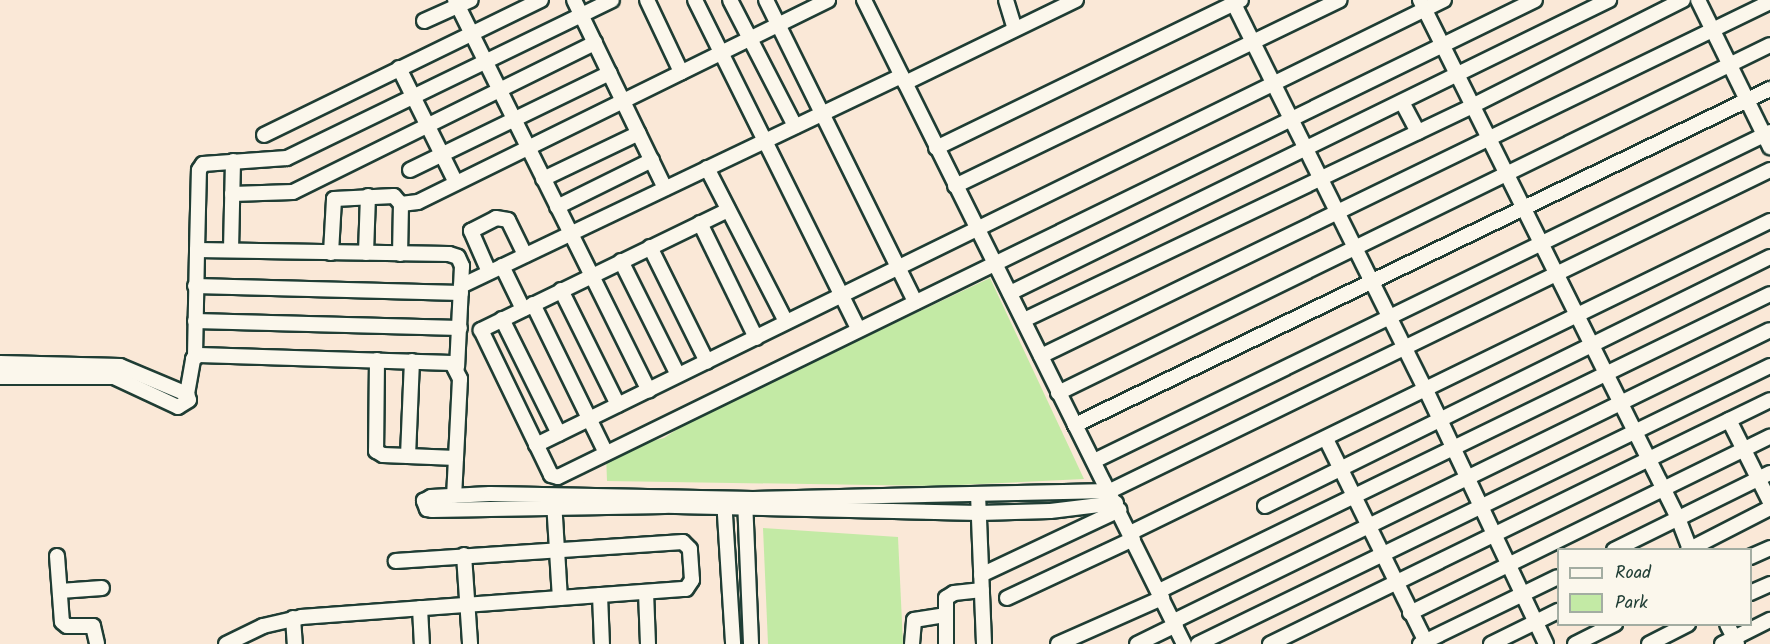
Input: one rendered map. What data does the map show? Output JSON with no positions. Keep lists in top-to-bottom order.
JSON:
{
  "legend": ["Road", "Park"]
}
